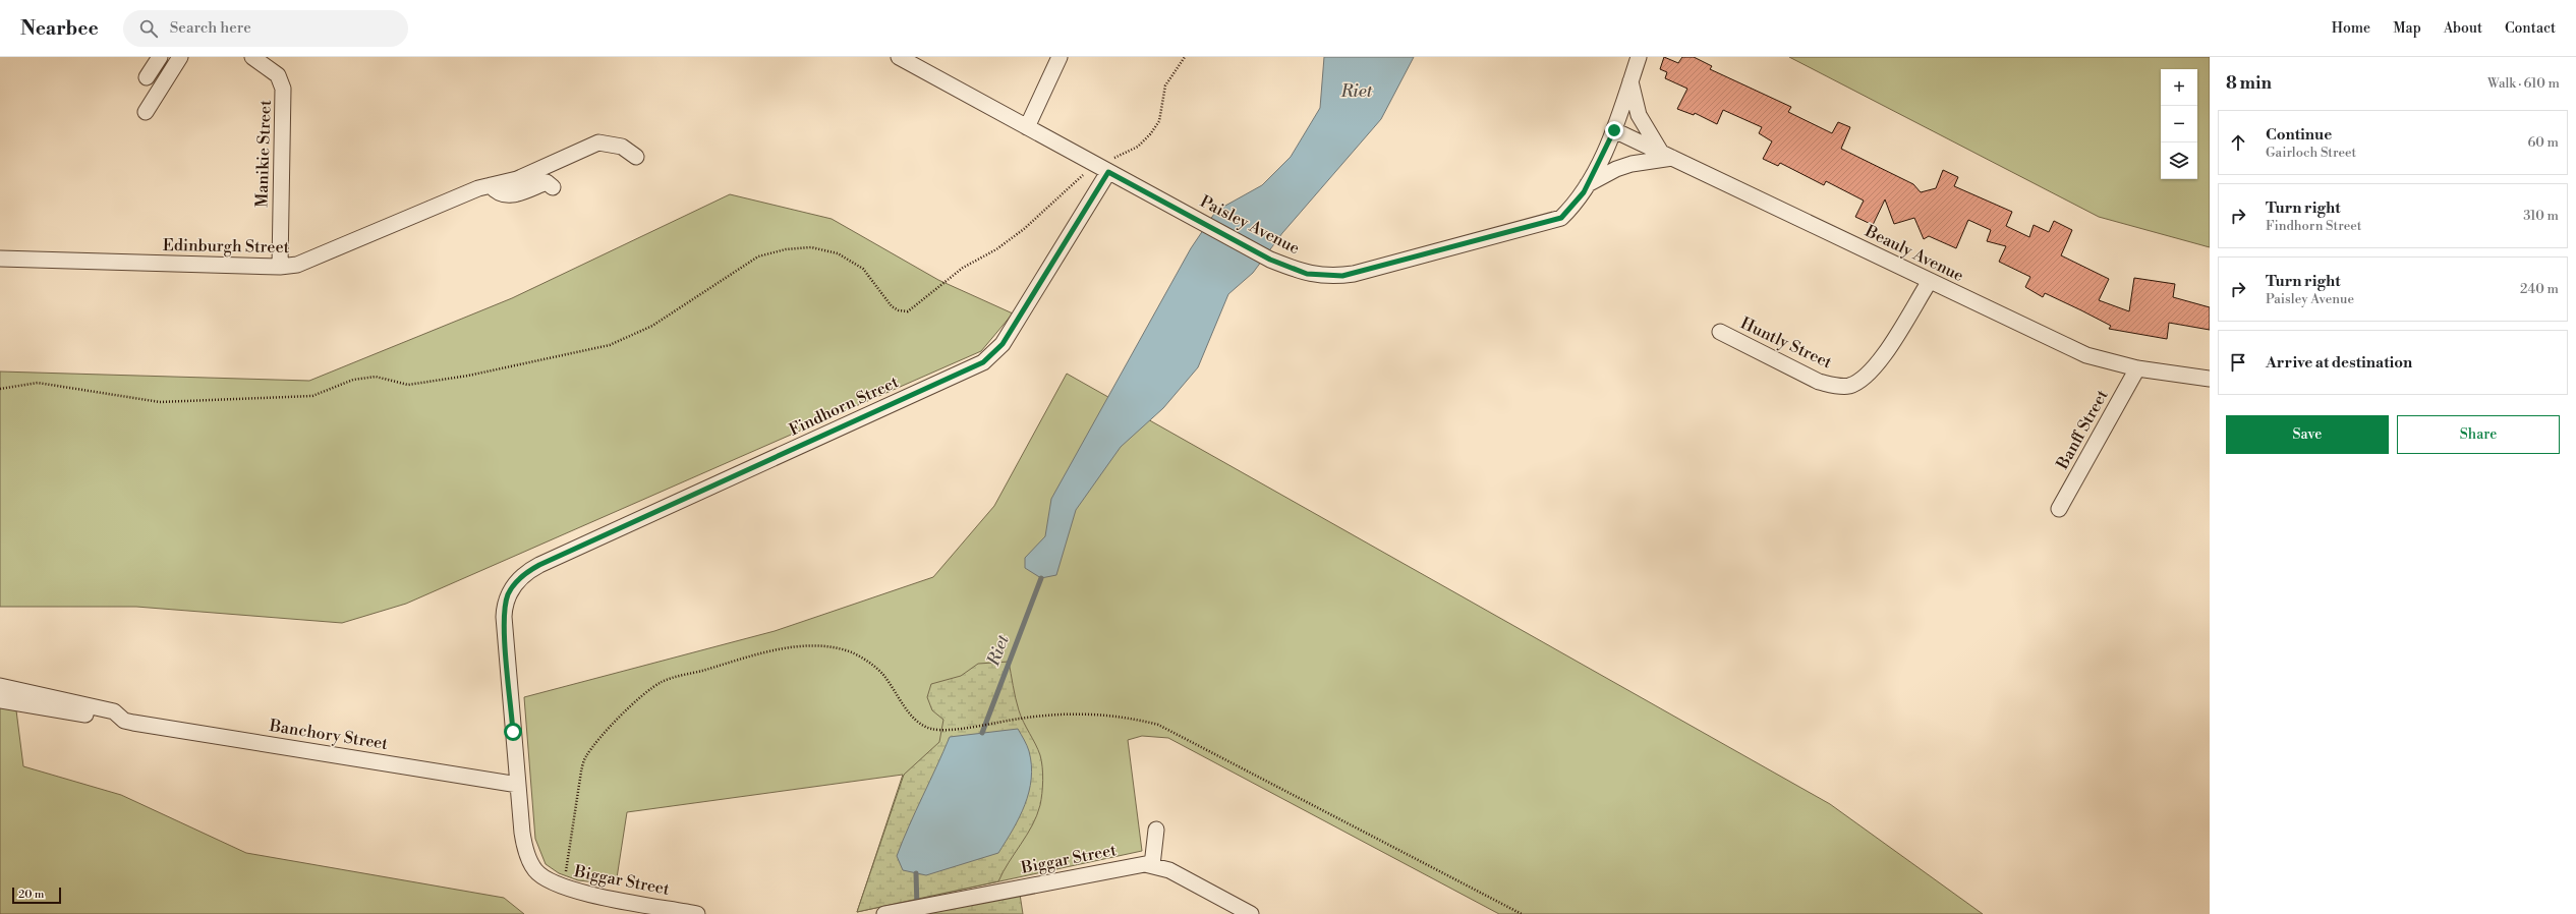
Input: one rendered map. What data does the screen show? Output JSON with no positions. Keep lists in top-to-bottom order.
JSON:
{
  "streets": {
    "street": [
      "Manikie Street",
      "Paisley Avenue",
      "Edinburgh Street",
      "Beauly Avenue",
      "Huntly Street",
      "Findhorn Street",
      "Banff Street",
      "Banchory Street",
      "Biggar Street"
    ]
  },
  "crossings": [
    ["Manikie Street", "Edinburgh Street"],
    ["Paisley Avenue", "Beauly Avenue"],
    ["Paisley Avenue", "Findhorn Street"],
    ["Beauly Avenue", "Huntly Street"],
    ["Beauly Avenue", "Banff Street"],
    ["Findhorn Street", "Banchory Street"],
    ["Findhorn Street", "Biggar Street"],
    ["Banchory Street", "Biggar Street"]
  ],
  "water": ["Riet"],
  "scale_bar": "20 m",
  "page": {
    "header": "Nearbee",
    "search": "Search here",
    "nav": [
      "Home",
      "Map",
      "About",
      "Contact"
    ],
    "heading": ["8 min", "Walk · 610 m"],
    "map_buttons": ["+", "−"],
    "list": [
      ["Continue", "Gairloch Street", "60 m"],
      ["Turn right", "Findhorn Street", "310 m"],
      ["Turn right", "Paisley Avenue", "240 m"],
      "Arrive at destination"
    ],
    "buttons": ["Save", "Share"],
    "scale": "20 m"
  }
}
